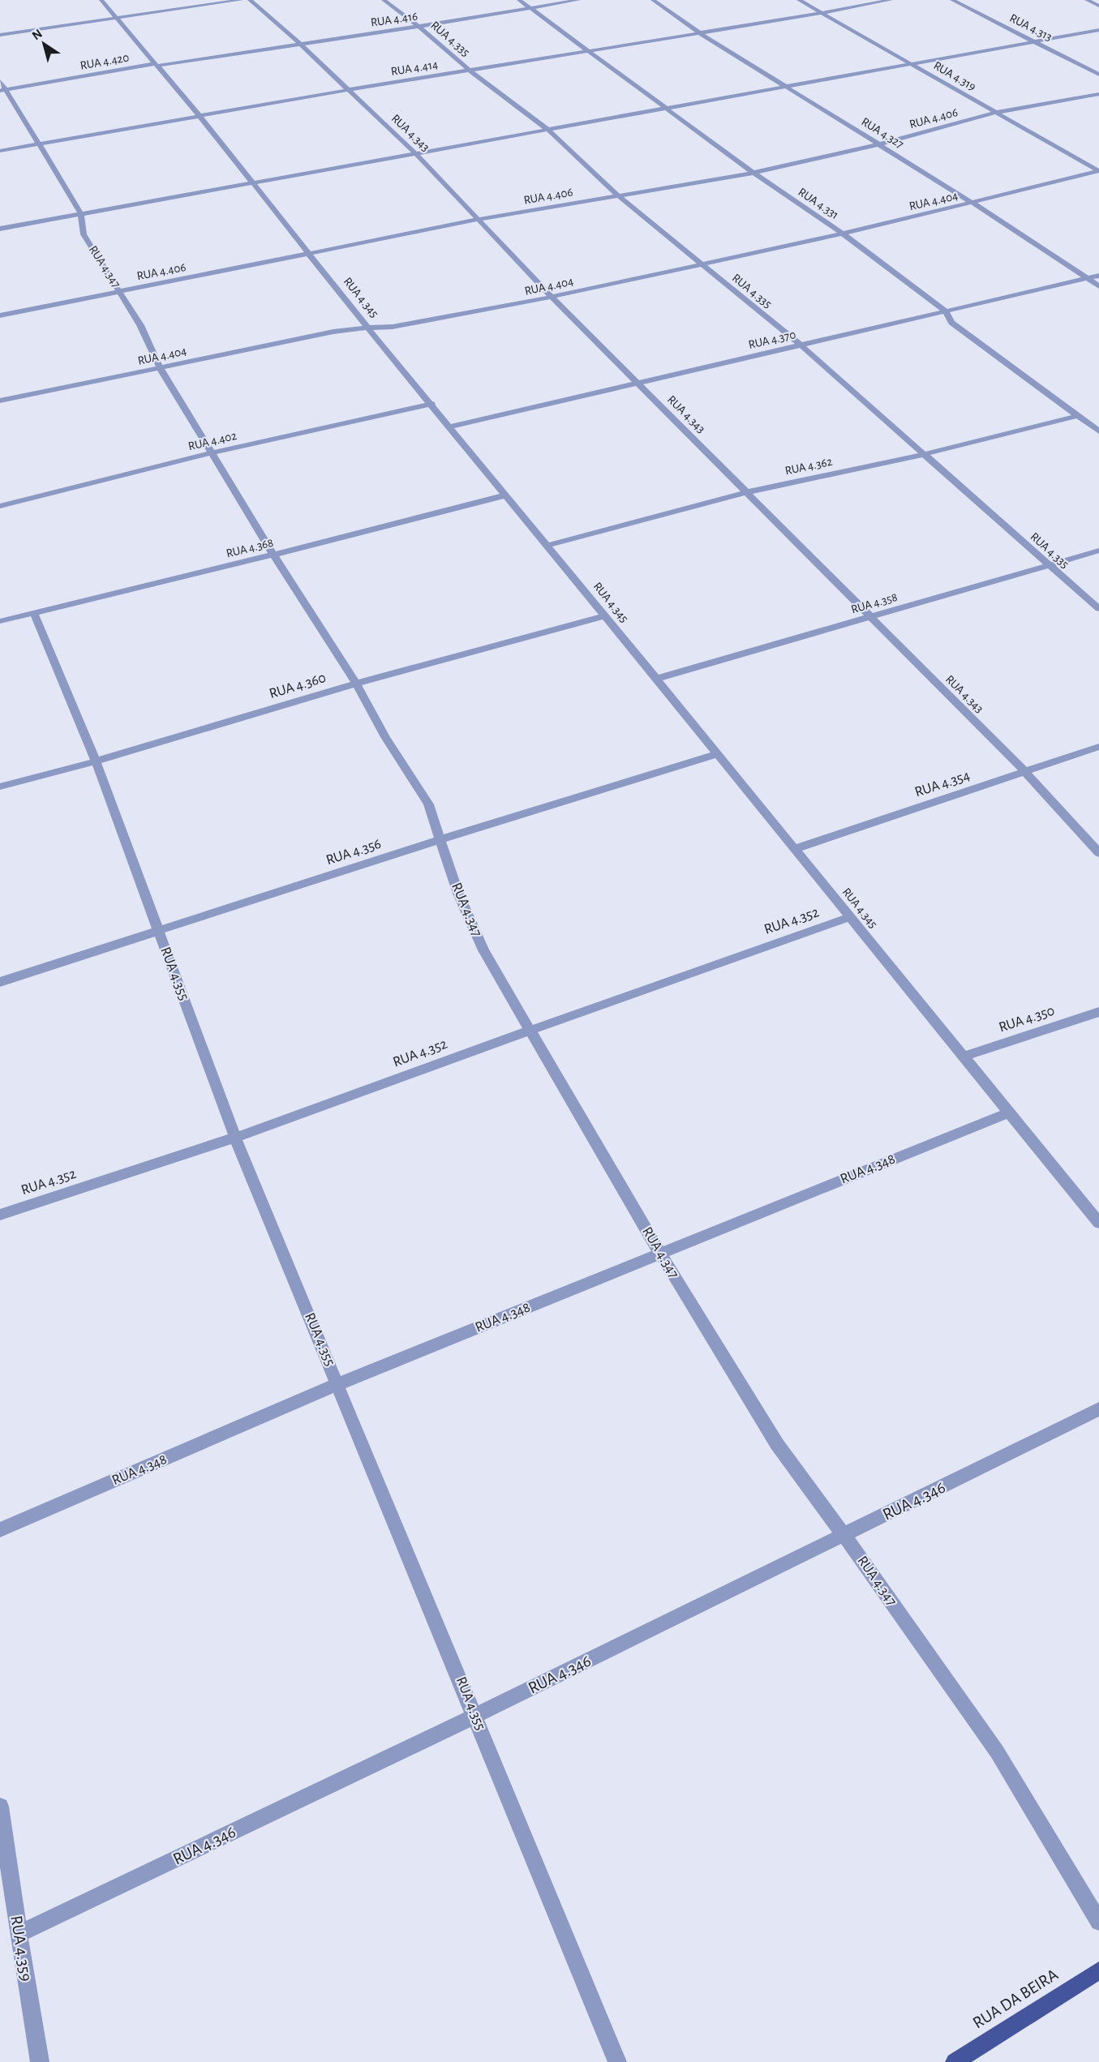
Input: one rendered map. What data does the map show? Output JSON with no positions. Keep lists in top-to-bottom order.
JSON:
{
  "streets": {
    "main road": ["RUA DA BEIRA"],
    "street": [
      "RUA 4.416",
      "RUA 4.313",
      "RUA 4.335",
      "RUA 4.420",
      "RUA 4.414",
      "RUA 4.319",
      "RUA 4.406",
      "RUA 4.343",
      "RUA 4.327",
      "RUA 4.404",
      "RUA 4.331",
      "RUA 4.347",
      "RUA 4.345",
      "RUA 4.370",
      "RUA 4.402",
      "RUA 4.362",
      "RUA 4.368",
      "RUA 4.358",
      "RUA 4.360",
      "RUA 4.354",
      "RUA 4.356",
      "RUA 4.352",
      "RUA 4.355",
      "RUA 4.350",
      "RUA 4.348",
      "RUA 4.346",
      "RUA 4.359"
    ]
  },
  "crossings": [
    ["RUA 4.416", "RUA 4.335"],
    ["RUA 4.416", "RUA 4.420"],
    ["RUA 4.416", "RUA 4.343"],
    ["RUA 4.416", "RUA 4.331"],
    ["RUA 4.416", "RUA 4.345"],
    ["RUA 4.335", "RUA 4.414"],
    ["RUA 4.335", "RUA 4.406"],
    ["RUA 4.335", "RUA 4.404"],
    ["RUA 4.335", "RUA 4.370"],
    ["RUA 4.335", "RUA 4.362"],
    ["RUA 4.335", "RUA 4.358"],
    ["RUA 4.420", "RUA 4.347"],
    ["RUA 4.420", "RUA 4.345"],
    ["RUA 4.414", "RUA 4.319"],
    ["RUA 4.414", "RUA 4.343"],
    ["RUA 4.414", "RUA 4.327"],
    ["RUA 4.414", "RUA 4.331"],
    ["RUA 4.414", "RUA 4.347"],
    ["RUA 4.414", "RUA 4.345"],
    ["RUA 4.319", "RUA 4.406"],
    ["RUA 4.319", "RUA 4.404"],
    ["RUA 4.406", "RUA 4.343"],
    ["RUA 4.406", "RUA 4.327"],
    ["RUA 4.406", "RUA 4.331"],
    ["RUA 4.406", "RUA 4.347"],
    ["RUA 4.406", "RUA 4.345"],
    ["RUA 4.343", "RUA 4.404"],
    ["RUA 4.343", "RUA 4.370"],
    ["RUA 4.343", "RUA 4.362"],
    ["RUA 4.343", "RUA 4.358"],
    ["RUA 4.343", "RUA 4.354"],
    ["RUA 4.327", "RUA 4.404"],
    ["RUA 4.327", "RUA 4.370"],
    ["RUA 4.404", "RUA 4.331"],
    ["RUA 4.404", "RUA 4.347"],
    ["RUA 4.404", "RUA 4.345"],
    ["RUA 4.331", "RUA 4.370"],
    ["RUA 4.331", "RUA 4.362"],
    ["RUA 4.347", "RUA 4.402"],
    ["RUA 4.347", "RUA 4.368"],
    ["RUA 4.347", "RUA 4.360"],
    ["RUA 4.347", "RUA 4.356"],
    ["RUA 4.347", "RUA 4.352"],
    ["RUA 4.347", "RUA 4.348"],
    ["RUA 4.347", "RUA 4.346"],
    ["RUA 4.345", "RUA 4.370"],
    ["RUA 4.345", "RUA 4.402"],
    ["RUA 4.345", "RUA 4.362"],
    ["RUA 4.345", "RUA 4.368"],
    ["RUA 4.345", "RUA 4.358"],
    ["RUA 4.345", "RUA 4.360"],
    ["RUA 4.345", "RUA 4.354"],
    ["RUA 4.345", "RUA 4.356"],
    ["RUA 4.345", "RUA 4.352"],
    ["RUA 4.345", "RUA 4.350"],
    ["RUA 4.345", "RUA 4.348"],
    ["RUA 4.368", "RUA 4.355"],
    ["RUA 4.360", "RUA 4.355"],
    ["RUA 4.356", "RUA 4.355"],
    ["RUA 4.352", "RUA 4.355"],
    ["RUA 4.355", "RUA 4.348"],
    ["RUA 4.355", "RUA 4.346"],
    ["RUA 4.346", "RUA 4.359"]
  ],
  "north": "top left"
}
